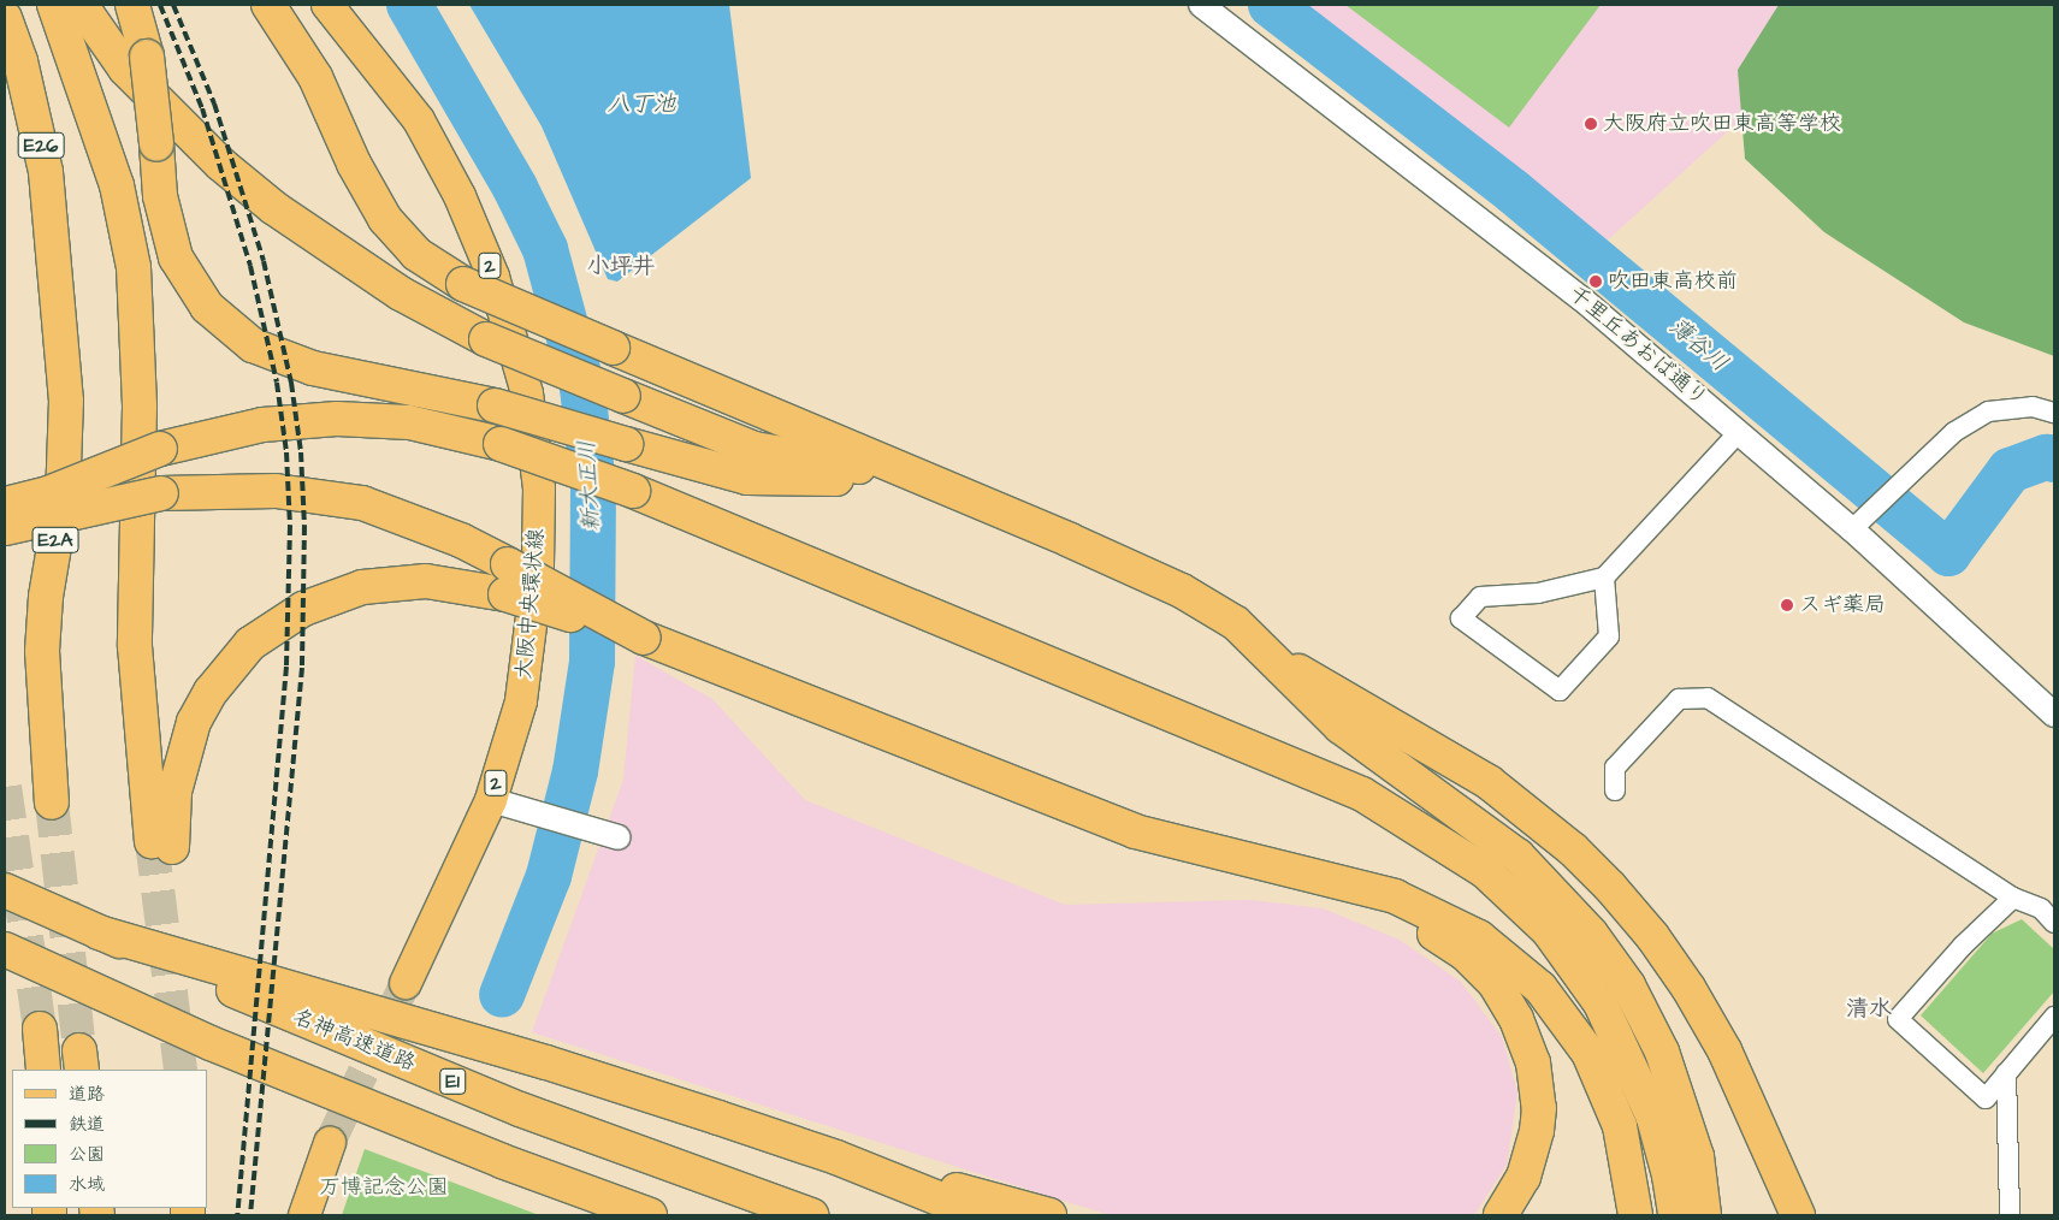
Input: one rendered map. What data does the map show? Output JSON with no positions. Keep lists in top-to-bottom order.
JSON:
{
  "streets": {
    "highway": [
      "E26",
      "E2A",
      "名神高速道路",
      "E1"
    ],
    "main road": ["2", "大阪中央環状線"],
    "street": ["千里丘あおば通り"]
  },
  "crossings": [
    ["E26", "E2A"]
  ],
  "districts": ["小坪井", "清水"],
  "water": ["八丁池", "薄谷川", "新大正川"],
  "parks": ["万博記念公園"],
  "places": ["大阪府立吹田東高等学校", "吹田東高校前", "スギ薬局"],
  "legend": [
    "道路",
    "鉄道",
    "公園",
    "水域"
  ]
}
